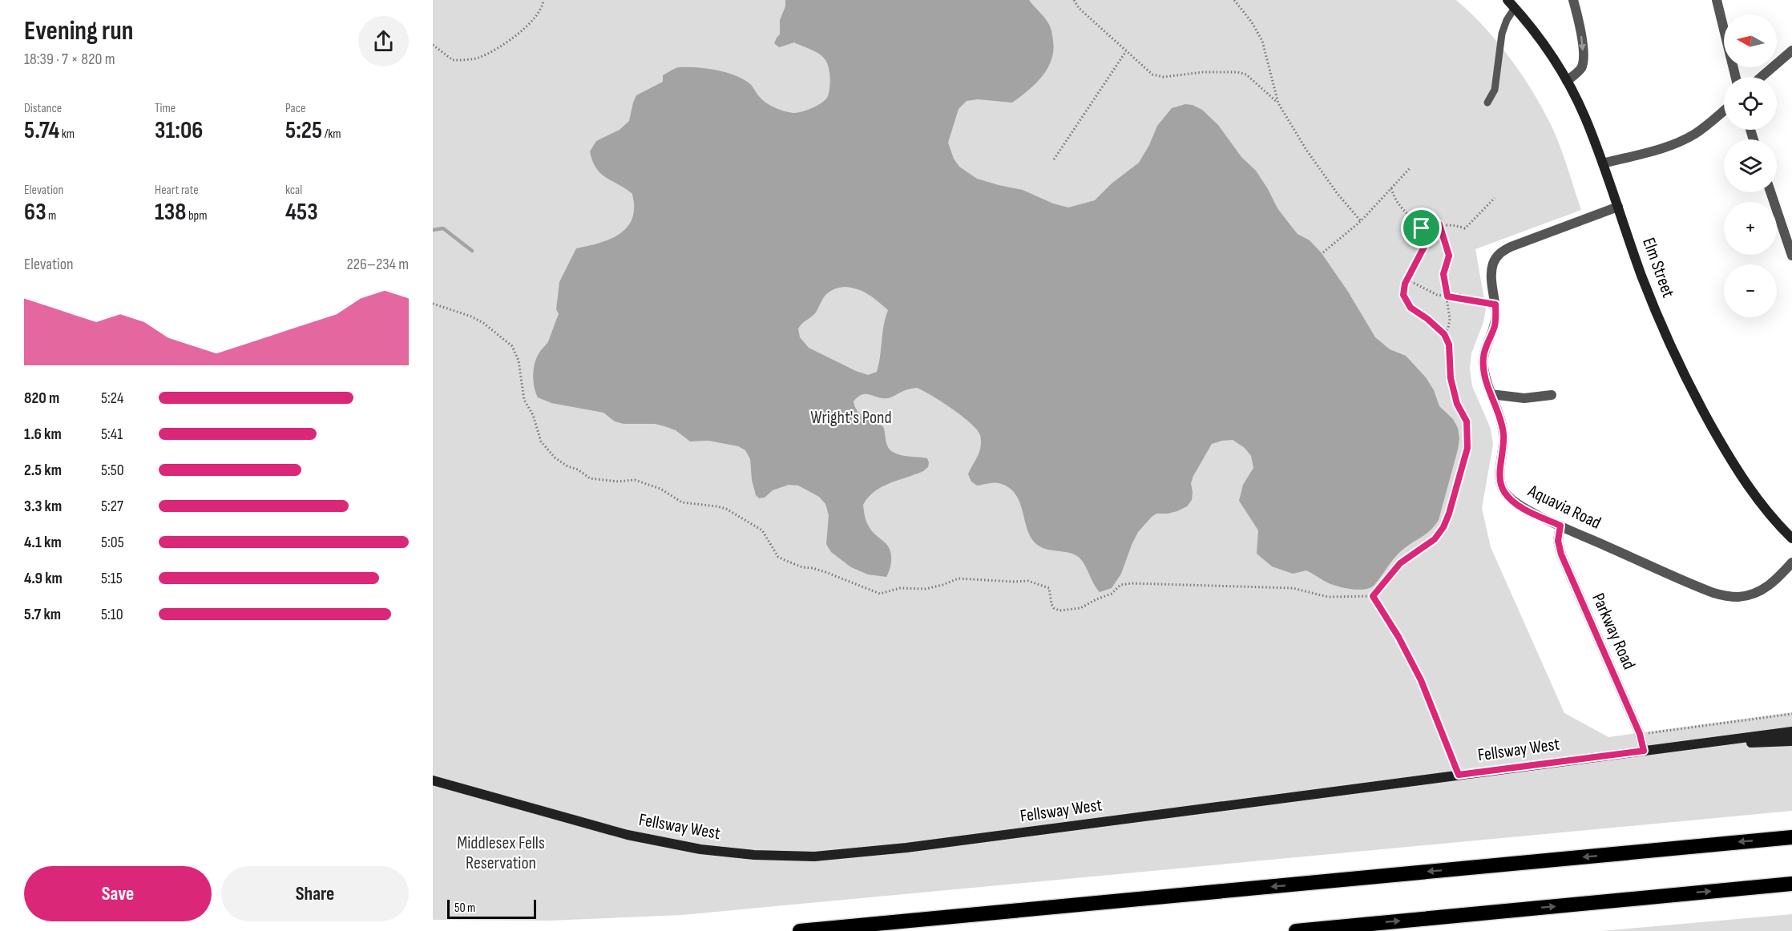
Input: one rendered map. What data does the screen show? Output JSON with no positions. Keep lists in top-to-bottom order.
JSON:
{
  "streets": {
    "main road": ["Elm Street", "Fellsway West"],
    "street": ["Aquavia Road", "Parkway Road"]
  },
  "crossings": [
    ["Elm Street", "Aquavia Road"],
    ["Aquavia Road", "Parkway Road"],
    ["Parkway Road", "Fellsway West"]
  ],
  "parks": ["Wright's Pond", "Middlesex Fells Reservation"],
  "scale_bar": "50 m",
  "north": "left",
  "page": {
    "heading": ["Evening run", "18:39 · 7 × 820 m"],
    "map_buttons": ["+", "−"],
    "stats": [
      ["Distance", "5.74 km"],
      ["Time", "31:06"],
      ["Pace", "5:25 /km"],
      ["Elevation", "63 m"],
      ["Heart rate", "138 bpm"],
      ["kcal", "453"]
    ],
    "chart": ["Elevation", "226–234 m"],
    "list": [
      {
        "name": "820 m",
        "note": "5:24"
      },
      {
        "name": "1.6 km",
        "note": "5:41"
      },
      {
        "name": "2.5 km",
        "note": "5:50"
      },
      {
        "name": "3.3 km",
        "note": "5:27"
      },
      {
        "name": "4.1 km",
        "note": "5:05"
      },
      {
        "name": "4.9 km",
        "note": "5:15"
      },
      {
        "name": "5.7 km",
        "note": "5:10"
      }
    ],
    "buttons": ["Save", "Share"],
    "scale": "50 m"
  }
}
